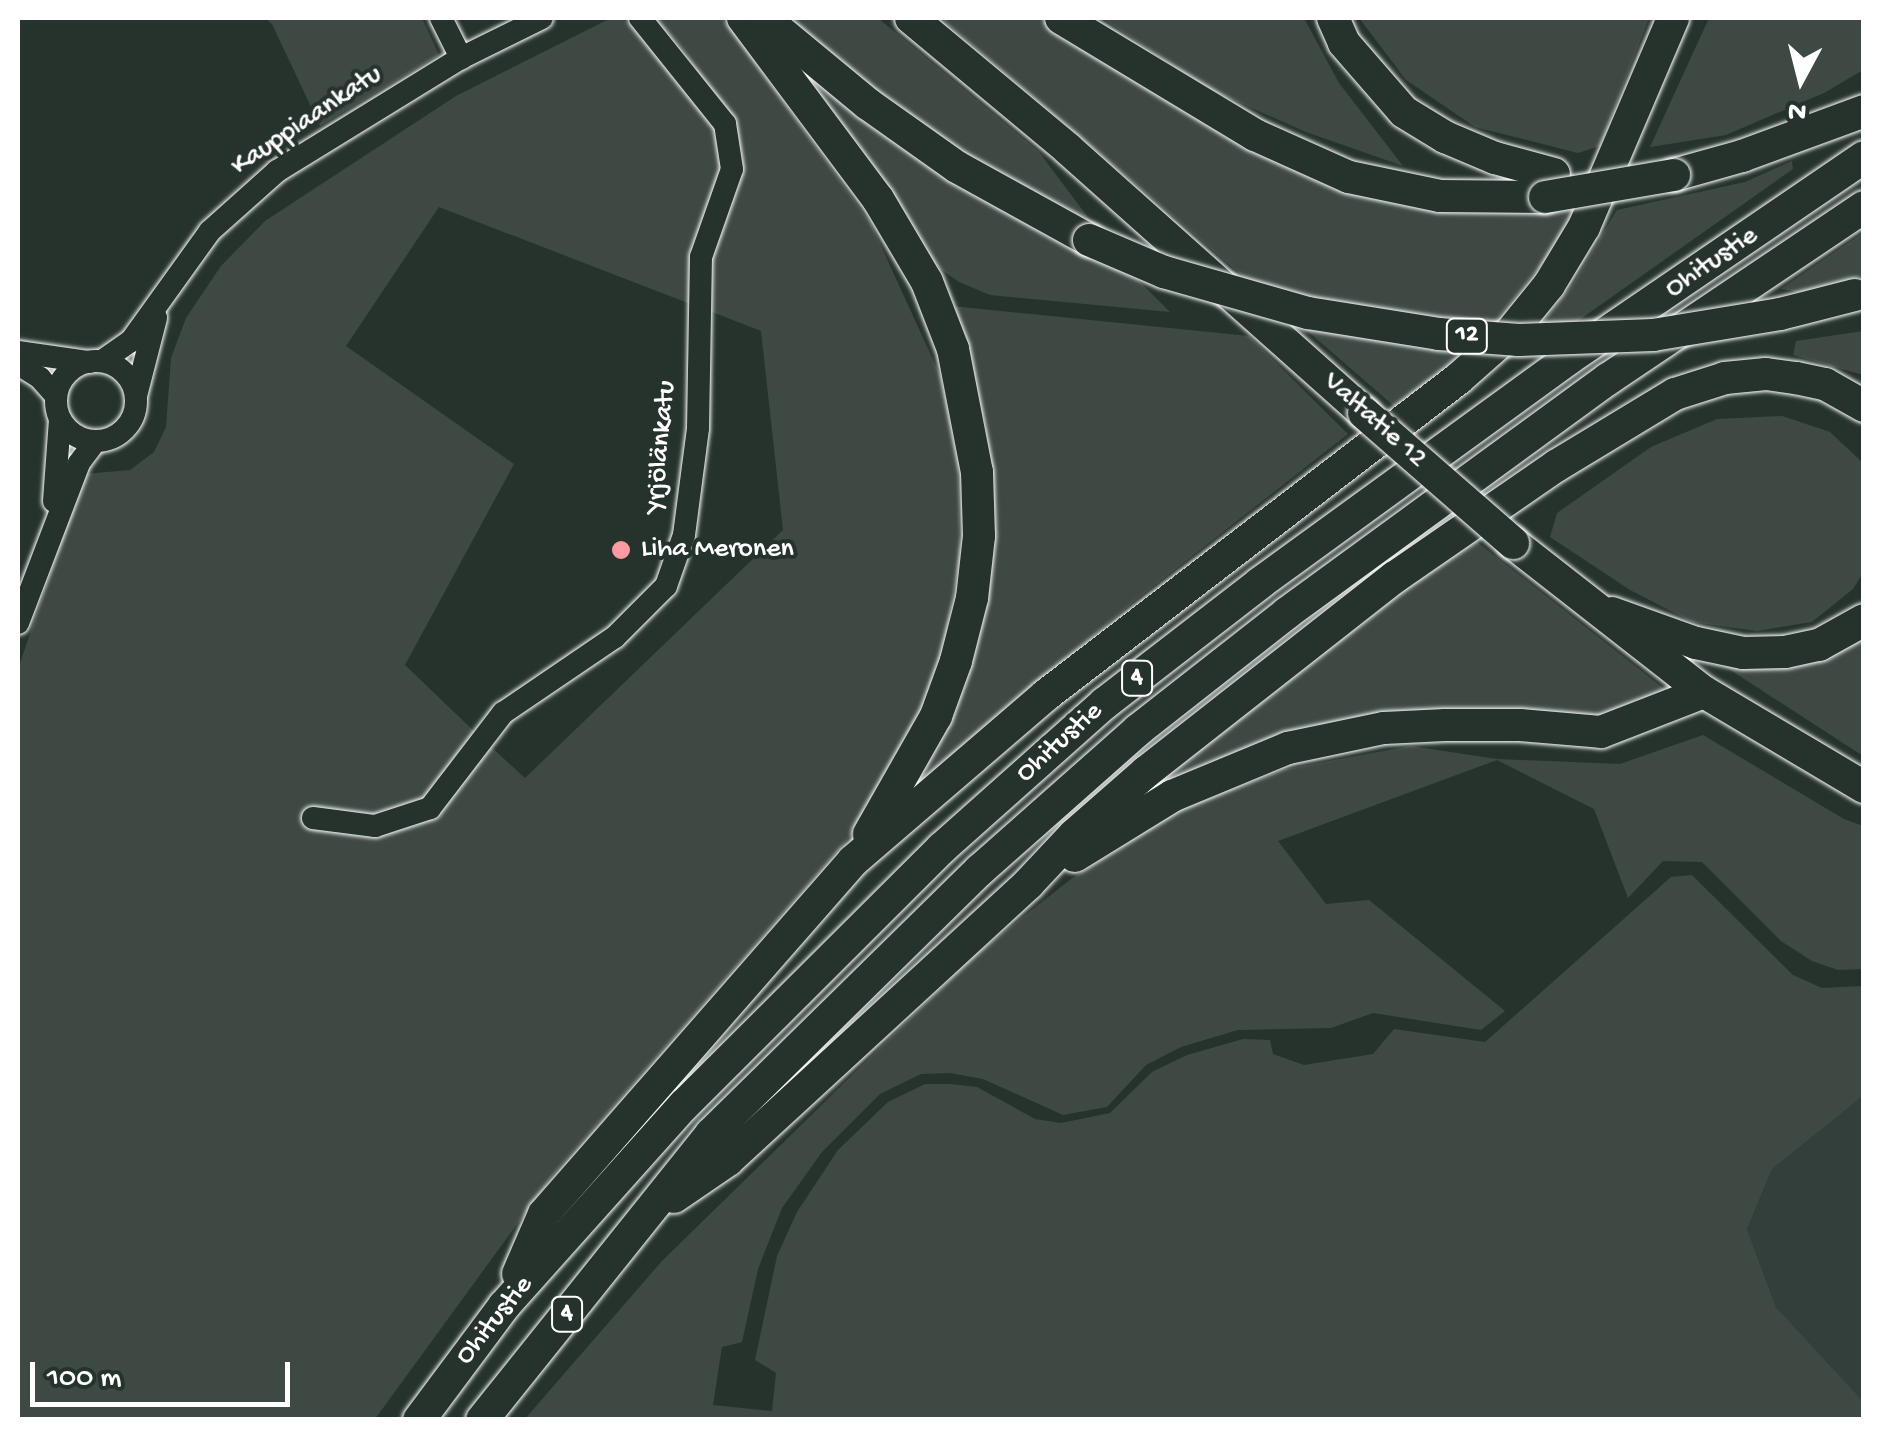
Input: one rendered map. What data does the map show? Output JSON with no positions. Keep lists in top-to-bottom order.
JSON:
{
  "streets": {
    "highway": [
      "Ohitustie",
      "12",
      "Valtatie 12",
      "4"
    ],
    "street": ["Kauppiaankatu", "Yrjölänkatu"]
  },
  "places": ["Liha Meronen"],
  "scale_bar": "100 m",
  "north": "bottom"
}
